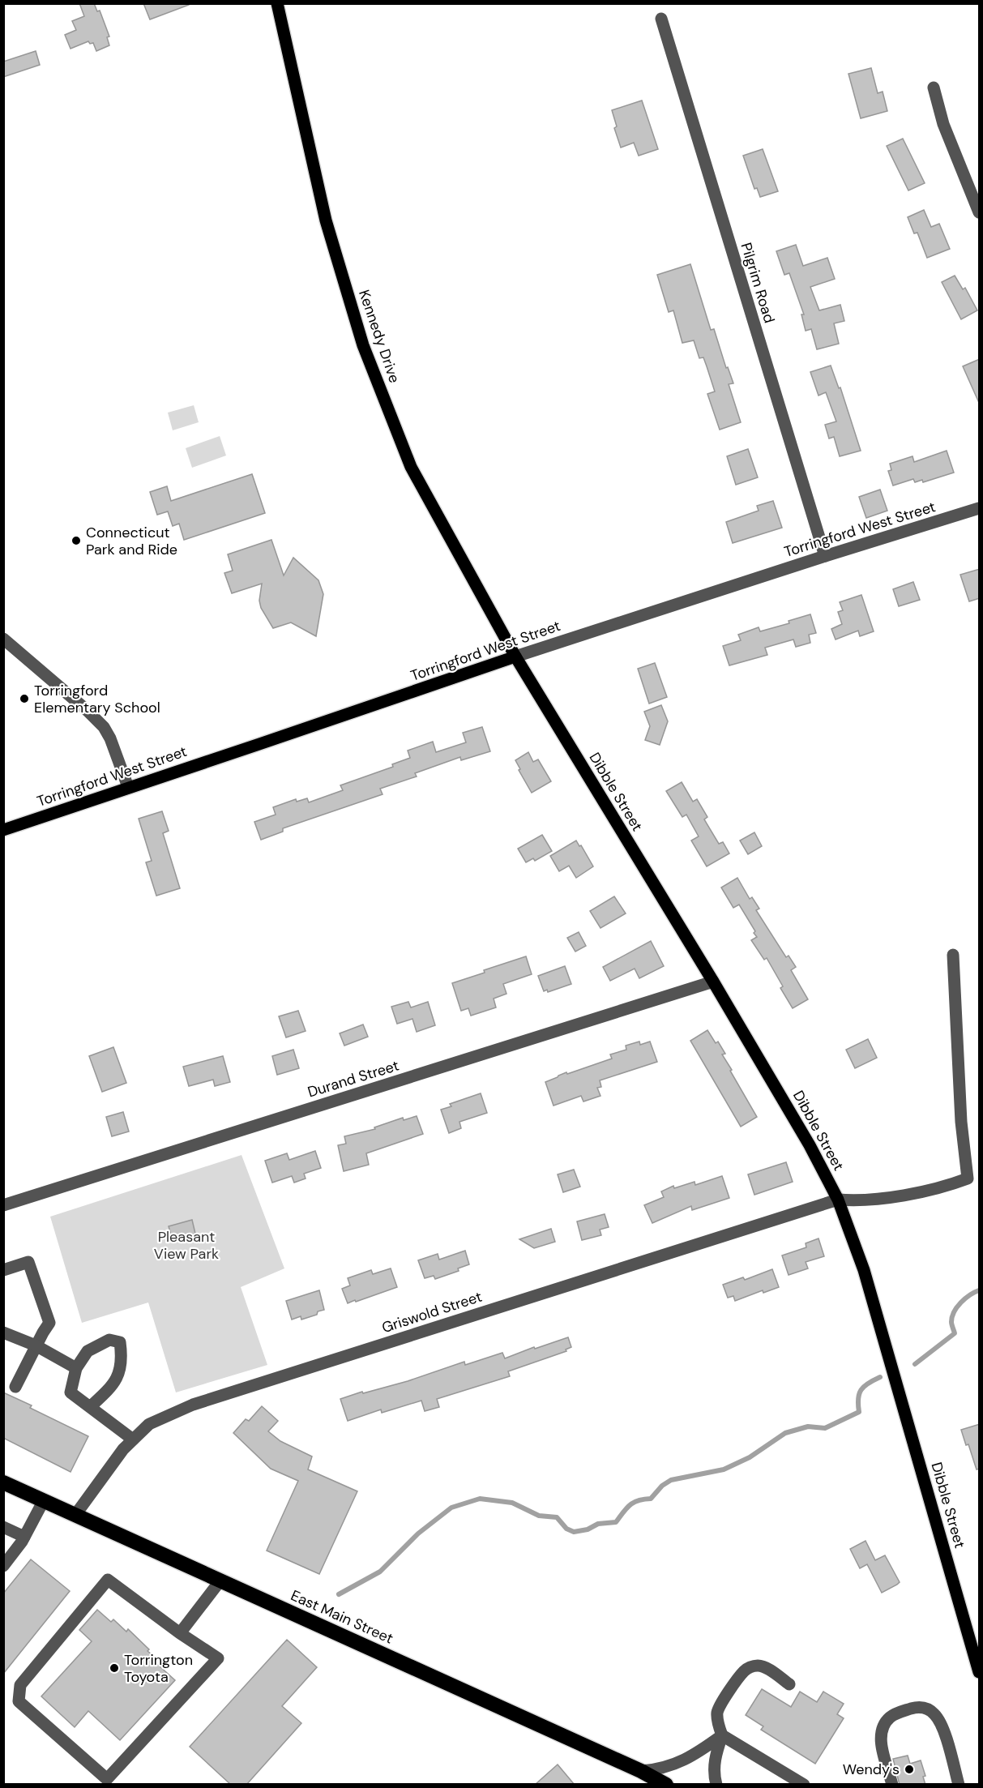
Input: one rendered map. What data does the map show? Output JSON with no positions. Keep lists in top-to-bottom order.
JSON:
{
  "streets": {
    "highway": ["East Main Street"],
    "main road": ["Kennedy Drive", "Torringford West Street", "Dibble Street"],
    "street": ["Pilgrim Road", "Durand Street", "Griswold Street"]
  },
  "crossings": [
    ["Pilgrim Road", "Torringford West Street"],
    ["Kennedy Drive", "Torringford West Street"],
    ["Kennedy Drive", "Dibble Street"],
    ["Torringford West Street", "Dibble Street"],
    ["Dibble Street", "Durand Street"],
    ["Dibble Street", "Griswold Street"],
    ["Griswold Street", "East Main Street"]
  ],
  "parks": ["Pleasant View Park"],
  "places": [
    "Connecticut Park and Ride",
    "Torringford Elementary School",
    "Torrington Toyota",
    "Wendy's"
  ]
}
